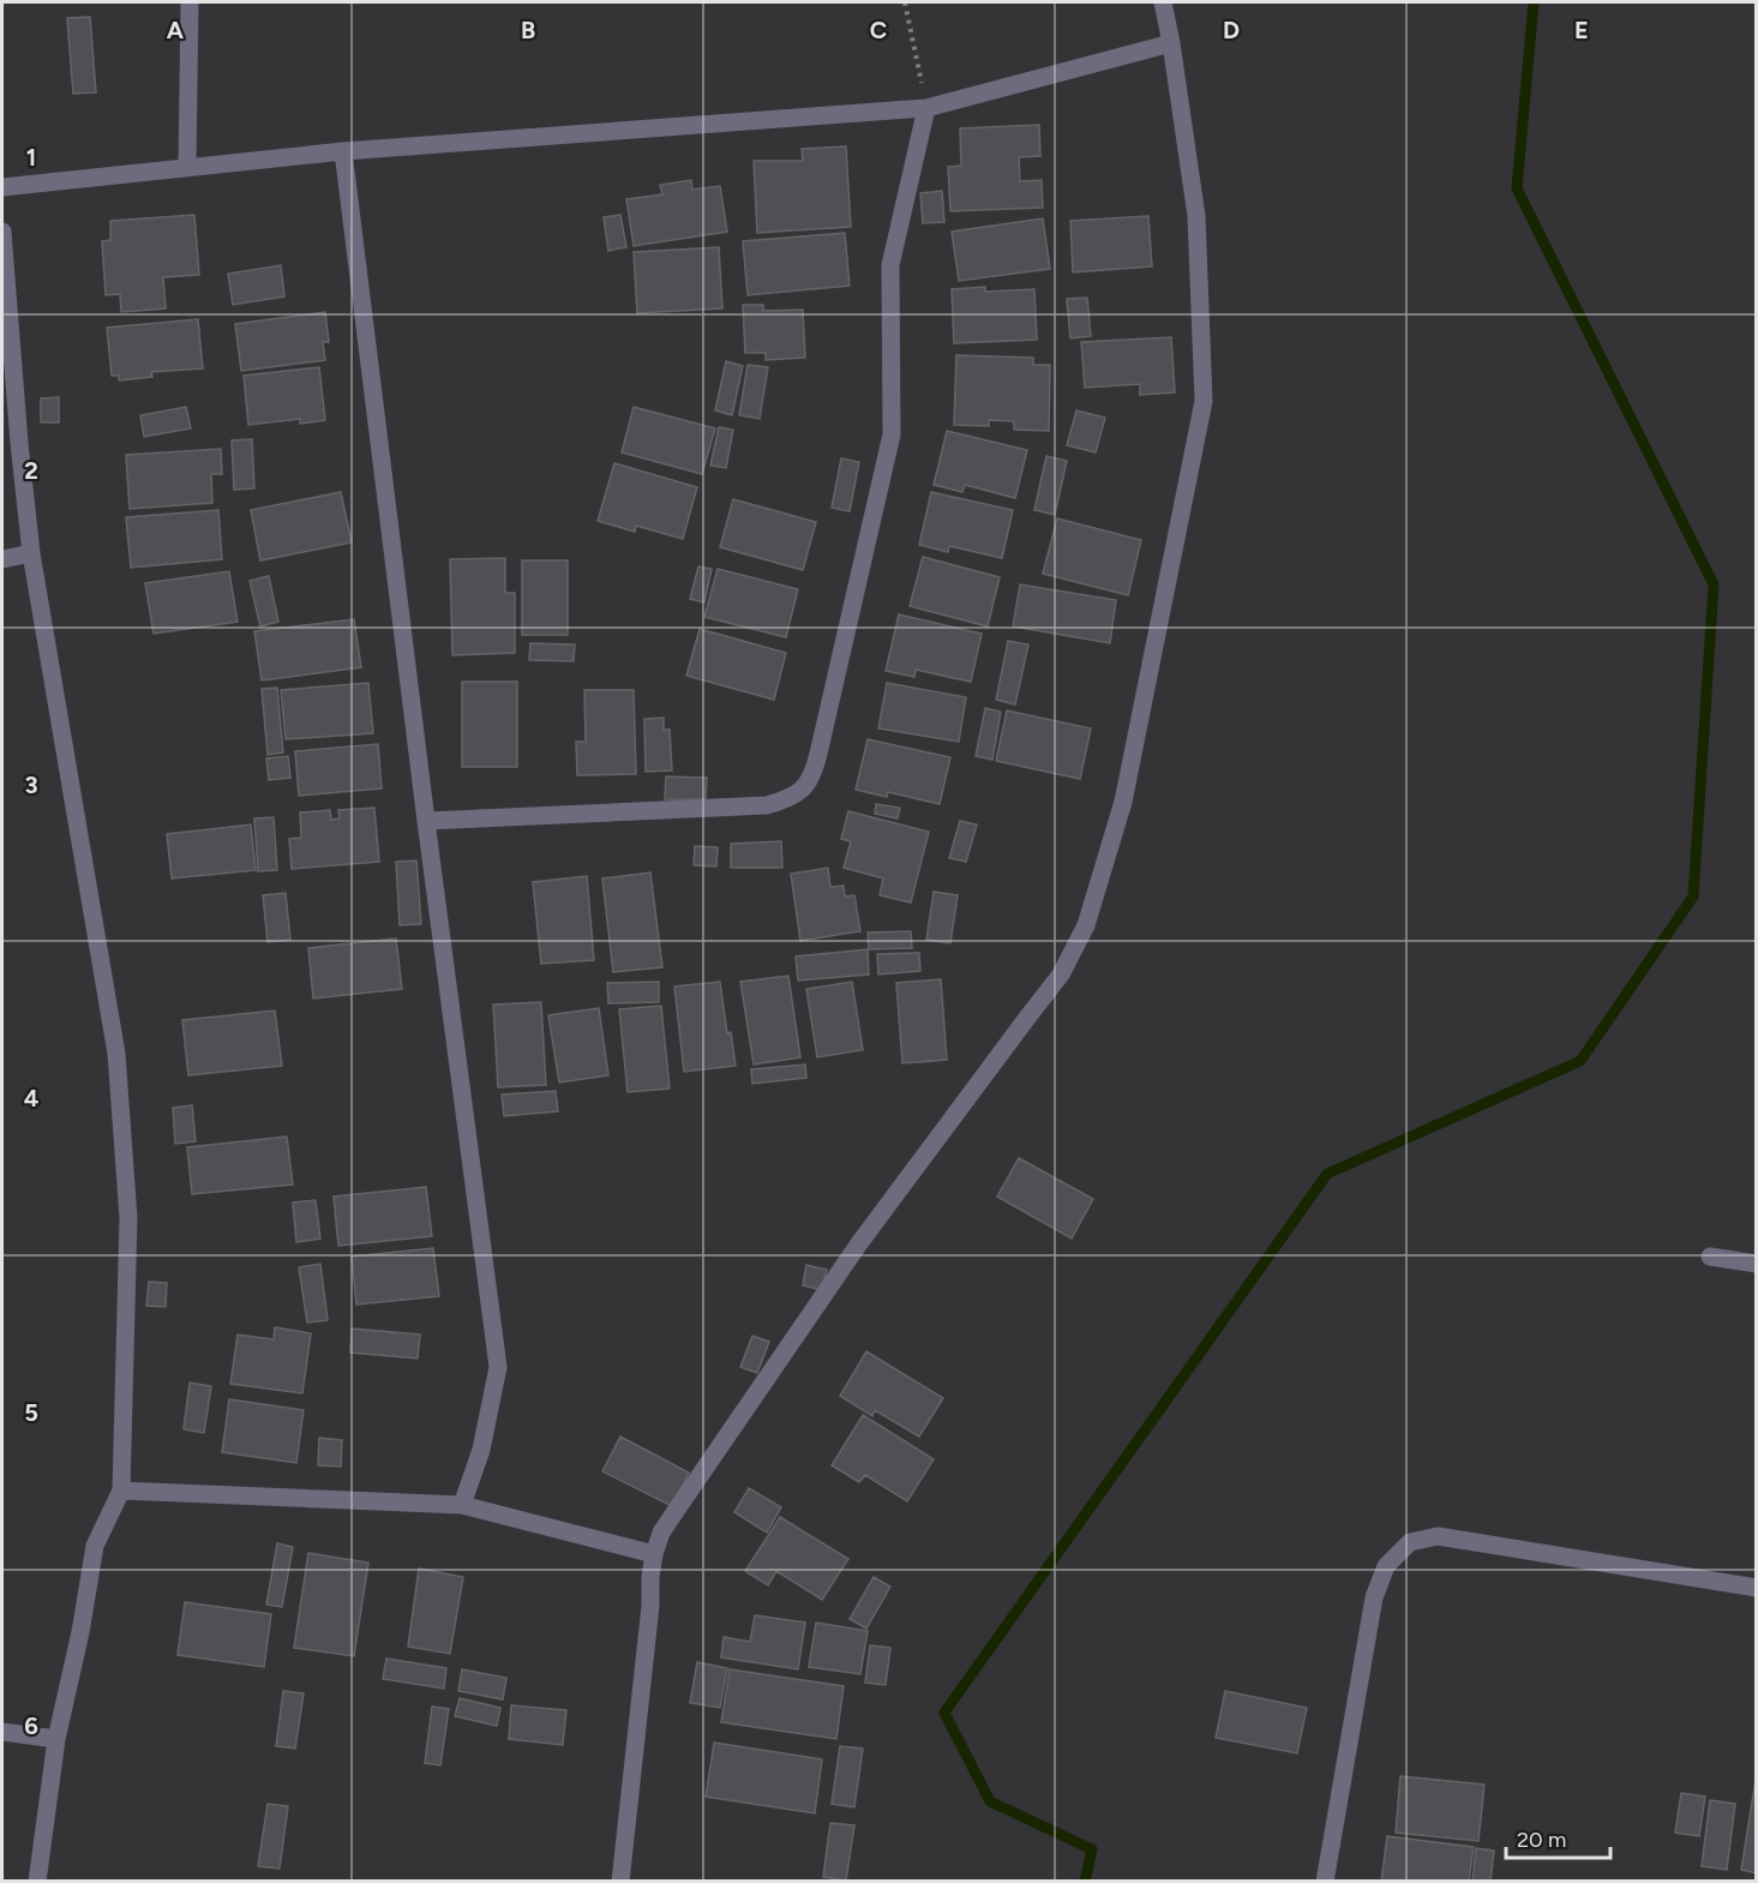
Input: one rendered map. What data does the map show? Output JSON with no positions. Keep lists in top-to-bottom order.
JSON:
{
  "scale_bar": "20 m",
  "grid": {
    "columns": [
      "A",
      "B",
      "C",
      "D",
      "E"
    ],
    "rows": [
      "1",
      "2",
      "3",
      "4",
      "5",
      "6"
    ]
  }
}
